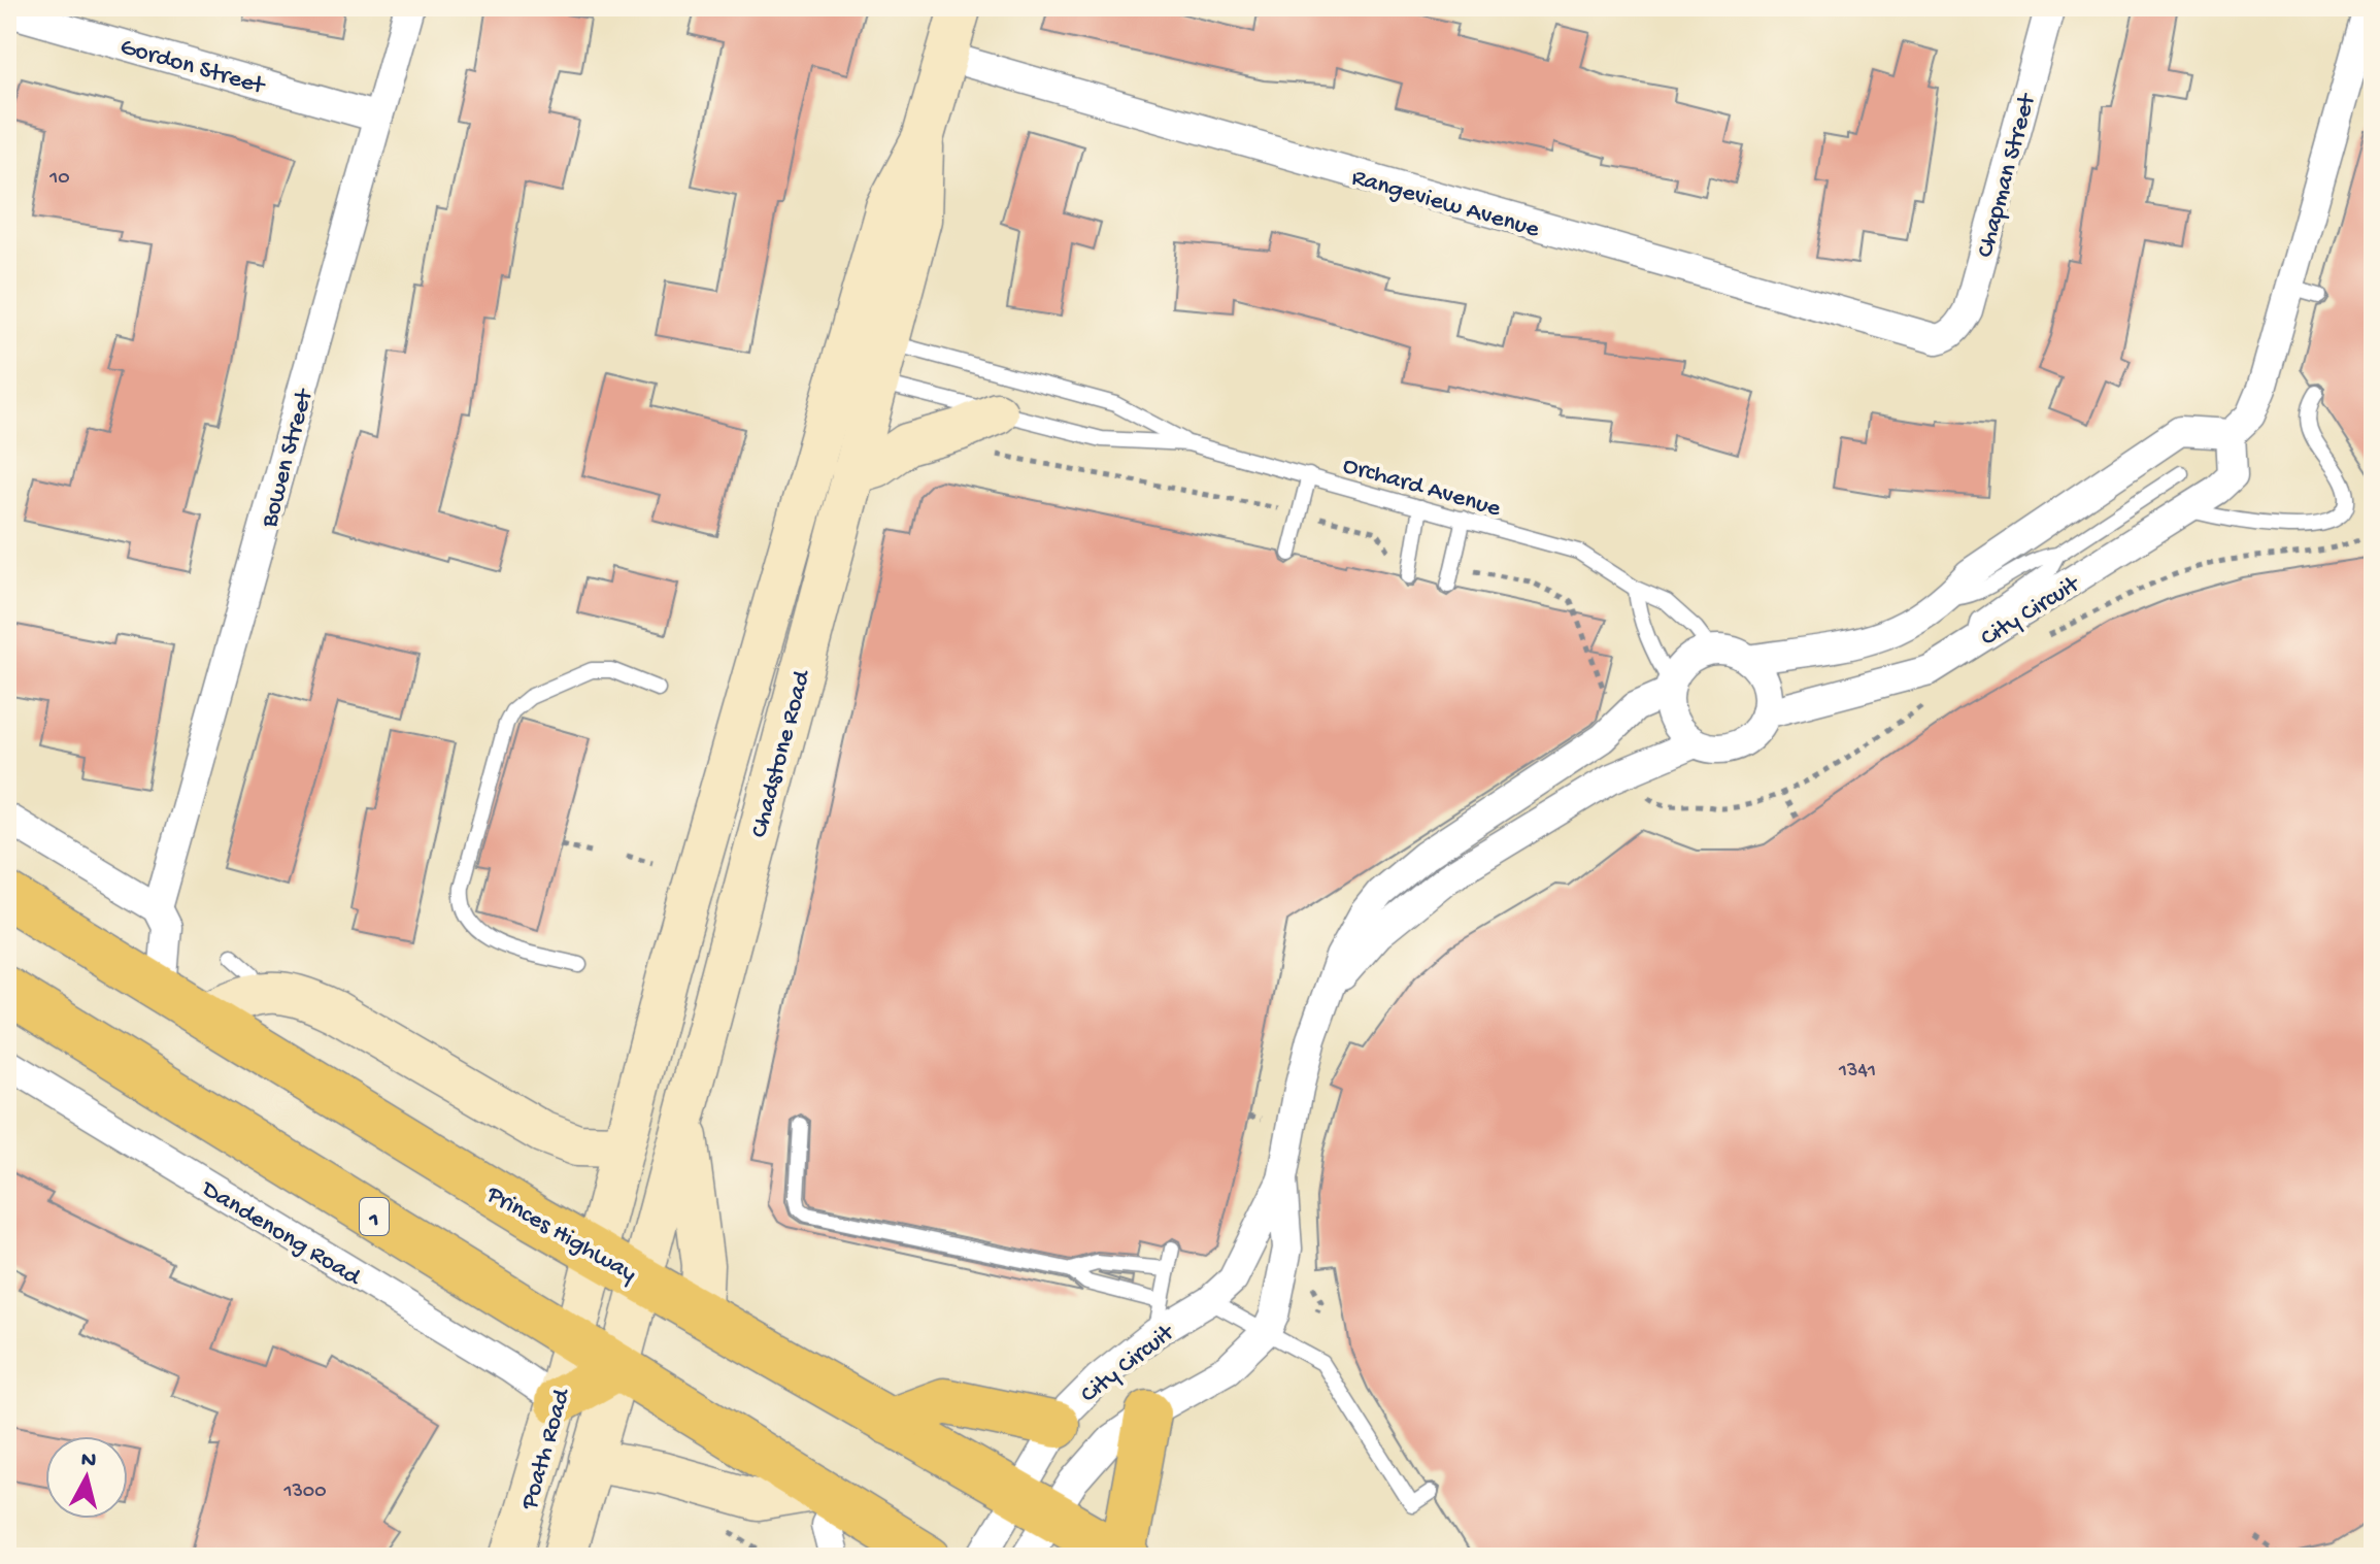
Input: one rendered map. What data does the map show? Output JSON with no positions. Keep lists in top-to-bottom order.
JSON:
{
  "streets": {
    "highway": ["1", "Princes Highway"],
    "street": [
      "Gordon Street",
      "Chapman Street",
      "Rangeview Avenue",
      "Bowen Street",
      "City Circuit",
      "Chadstone Road",
      "Dandenong Road",
      "Poath Road"
    ],
    "lane": ["Orchard Avenue"]
  },
  "crossings": [
    ["Gordon Street", "Bowen Street"],
    ["Chapman Street", "Rangeview Avenue"],
    ["Rangeview Avenue", "Chadstone Road"],
    ["Orchard Avenue", "City Circuit"],
    ["Orchard Avenue", "Chadstone Road"],
    ["City Circuit", "Princes Highway"],
    ["Chadstone Road", "1"],
    ["Chadstone Road", "Princes Highway"],
    ["Chadstone Road", "Poath Road"],
    ["1", "Poath Road"],
    ["Dandenong Road", "Poath Road"]
  ],
  "house_numbers": ["10", "1341", "1300"],
  "north": "top"
}
